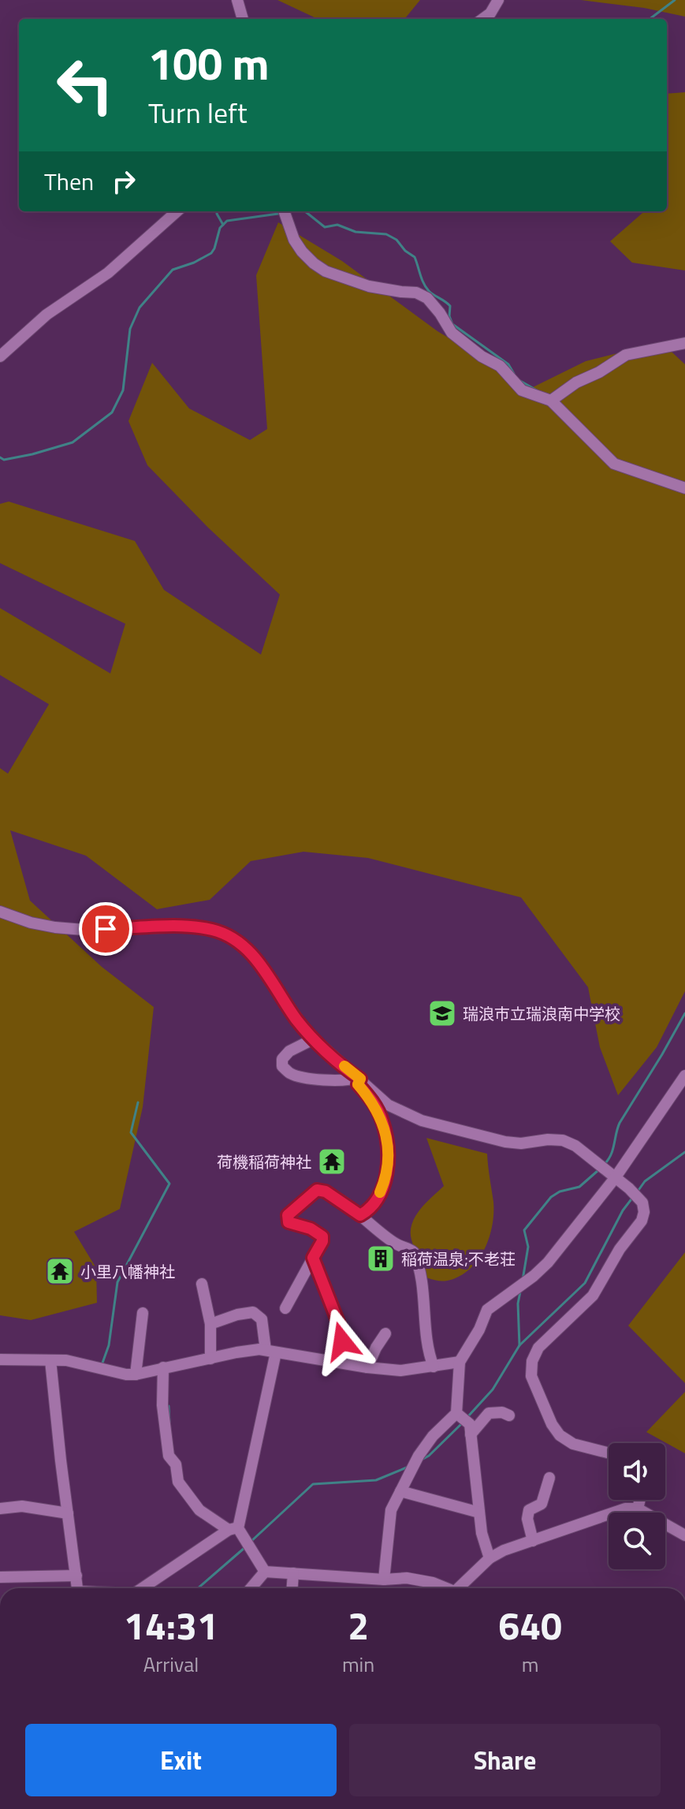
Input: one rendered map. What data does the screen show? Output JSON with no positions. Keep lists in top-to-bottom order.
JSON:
{
  "places": {
    "school or university": ["瑞浪市立瑞浪南中学校"],
    "temple": ["荷機稲荷神社", "小里八幡神社"],
    "building": ["稲荷温泉;不老荘"]
  },
  "page": {
    "turn": ["100 m", "Turn left"],
    "then": "Then",
    "eta": [
      "14:31",
      "Arrival",
      "2",
      "min",
      "640",
      "m"
    ],
    "buttons": ["Exit", "Share"]
  }
}
